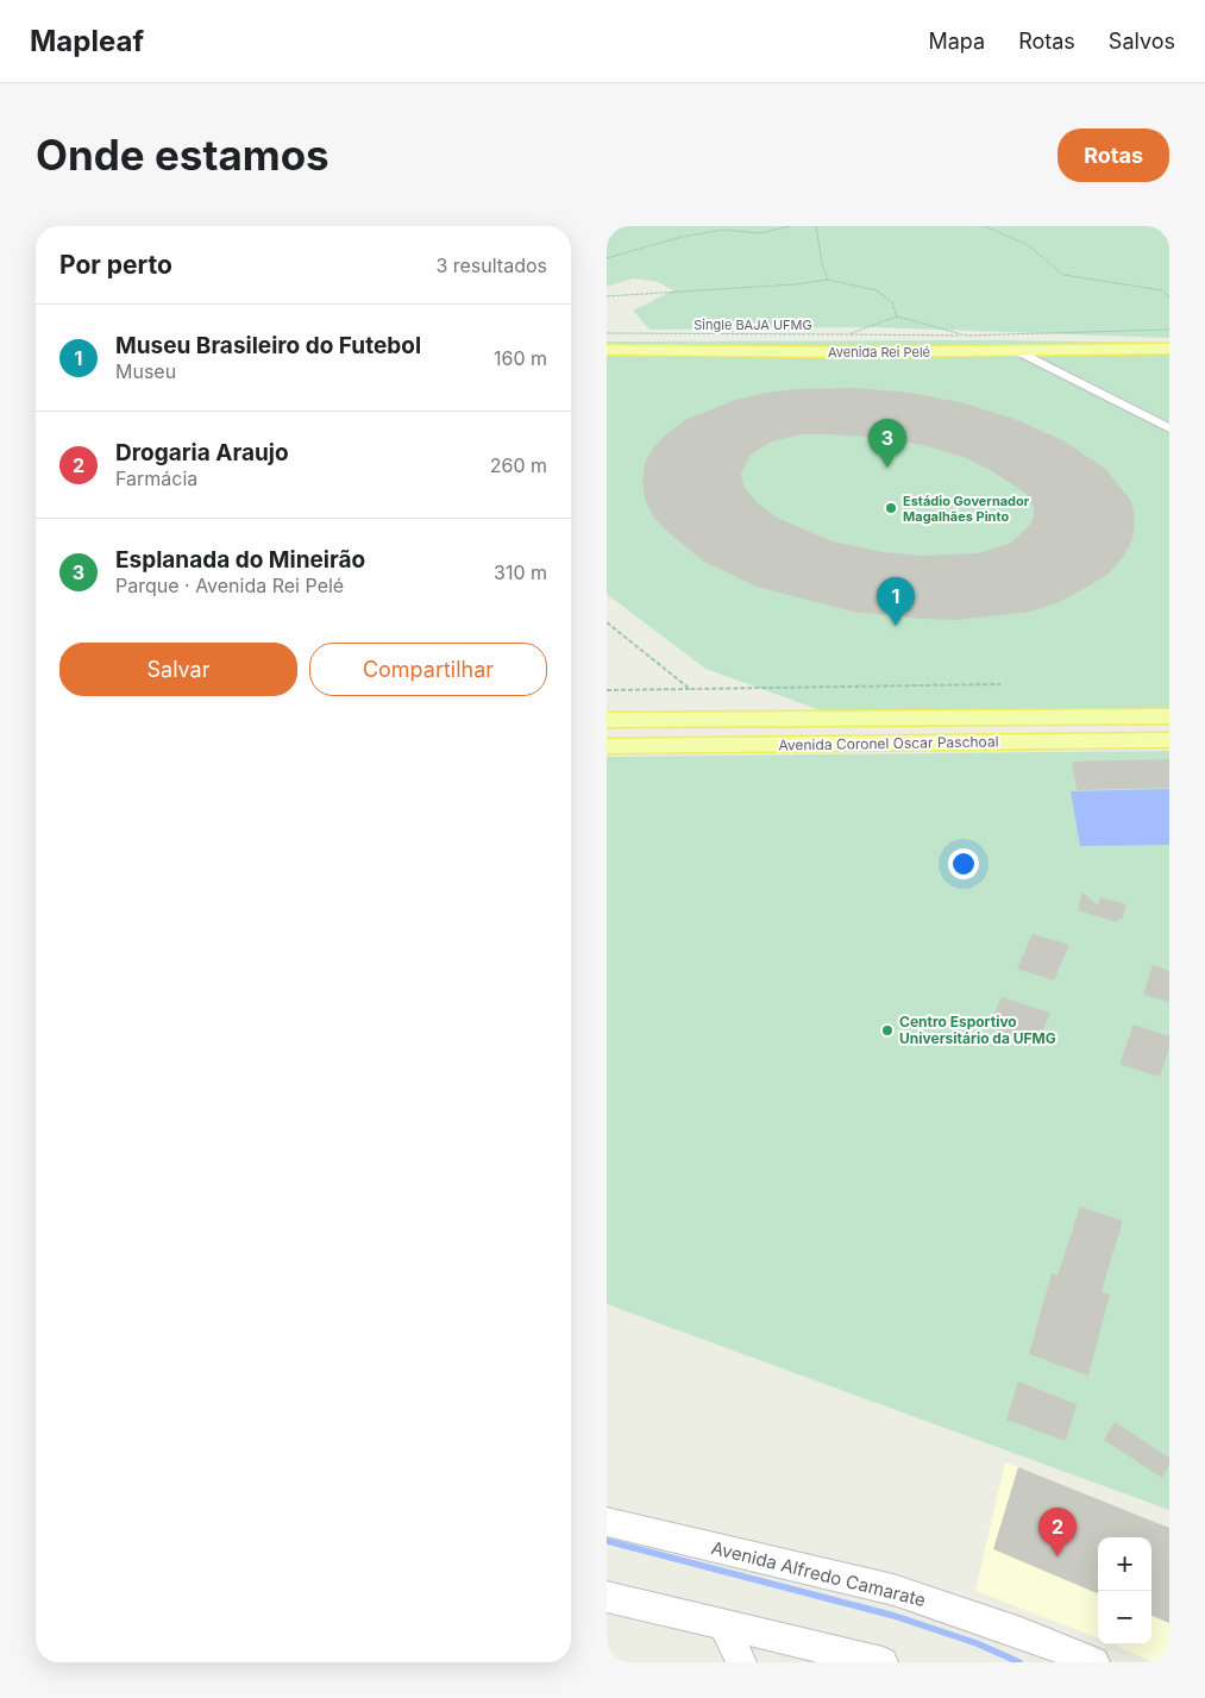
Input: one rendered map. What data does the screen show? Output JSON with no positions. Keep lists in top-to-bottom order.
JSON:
{
  "streets": {
    "main road": ["Avenida Rei Pelé", "Avenida Coronel Oscar Paschoal"],
    "street": ["Avenida Alfredo Camarate"],
    "path": ["Single BAJA UFMG"]
  },
  "places": ["Estádio Governador Magalhães Pinto", "Centro Esportivo Universitário da UFMG"],
  "page": {
    "header": "Mapleaf",
    "nav": ["Mapa", "Rotas", "Salvos"],
    "buttons": [
      "Rotas",
      ["Salvar", "Compartilhar"]
    ],
    "title": "Onde estamos",
    "heading": ["Por perto", "3 resultados"],
    "list": [
      {
        "mark": "1",
        "name": "Museu Brasileiro do Futebol",
        "note": "Museu",
        "value": "160 m"
      },
      {
        "mark": "2",
        "name": "Drogaria Araujo",
        "note": "Farmácia",
        "value": "260 m"
      },
      {
        "mark": "3",
        "name": "Esplanada do Mineirão",
        "note": "Parque · Avenida Rei Pelé",
        "value": "310 m"
      }
    ],
    "pins": ["3", "1", "2"],
    "map_buttons": ["+", "−"]
  }
}
